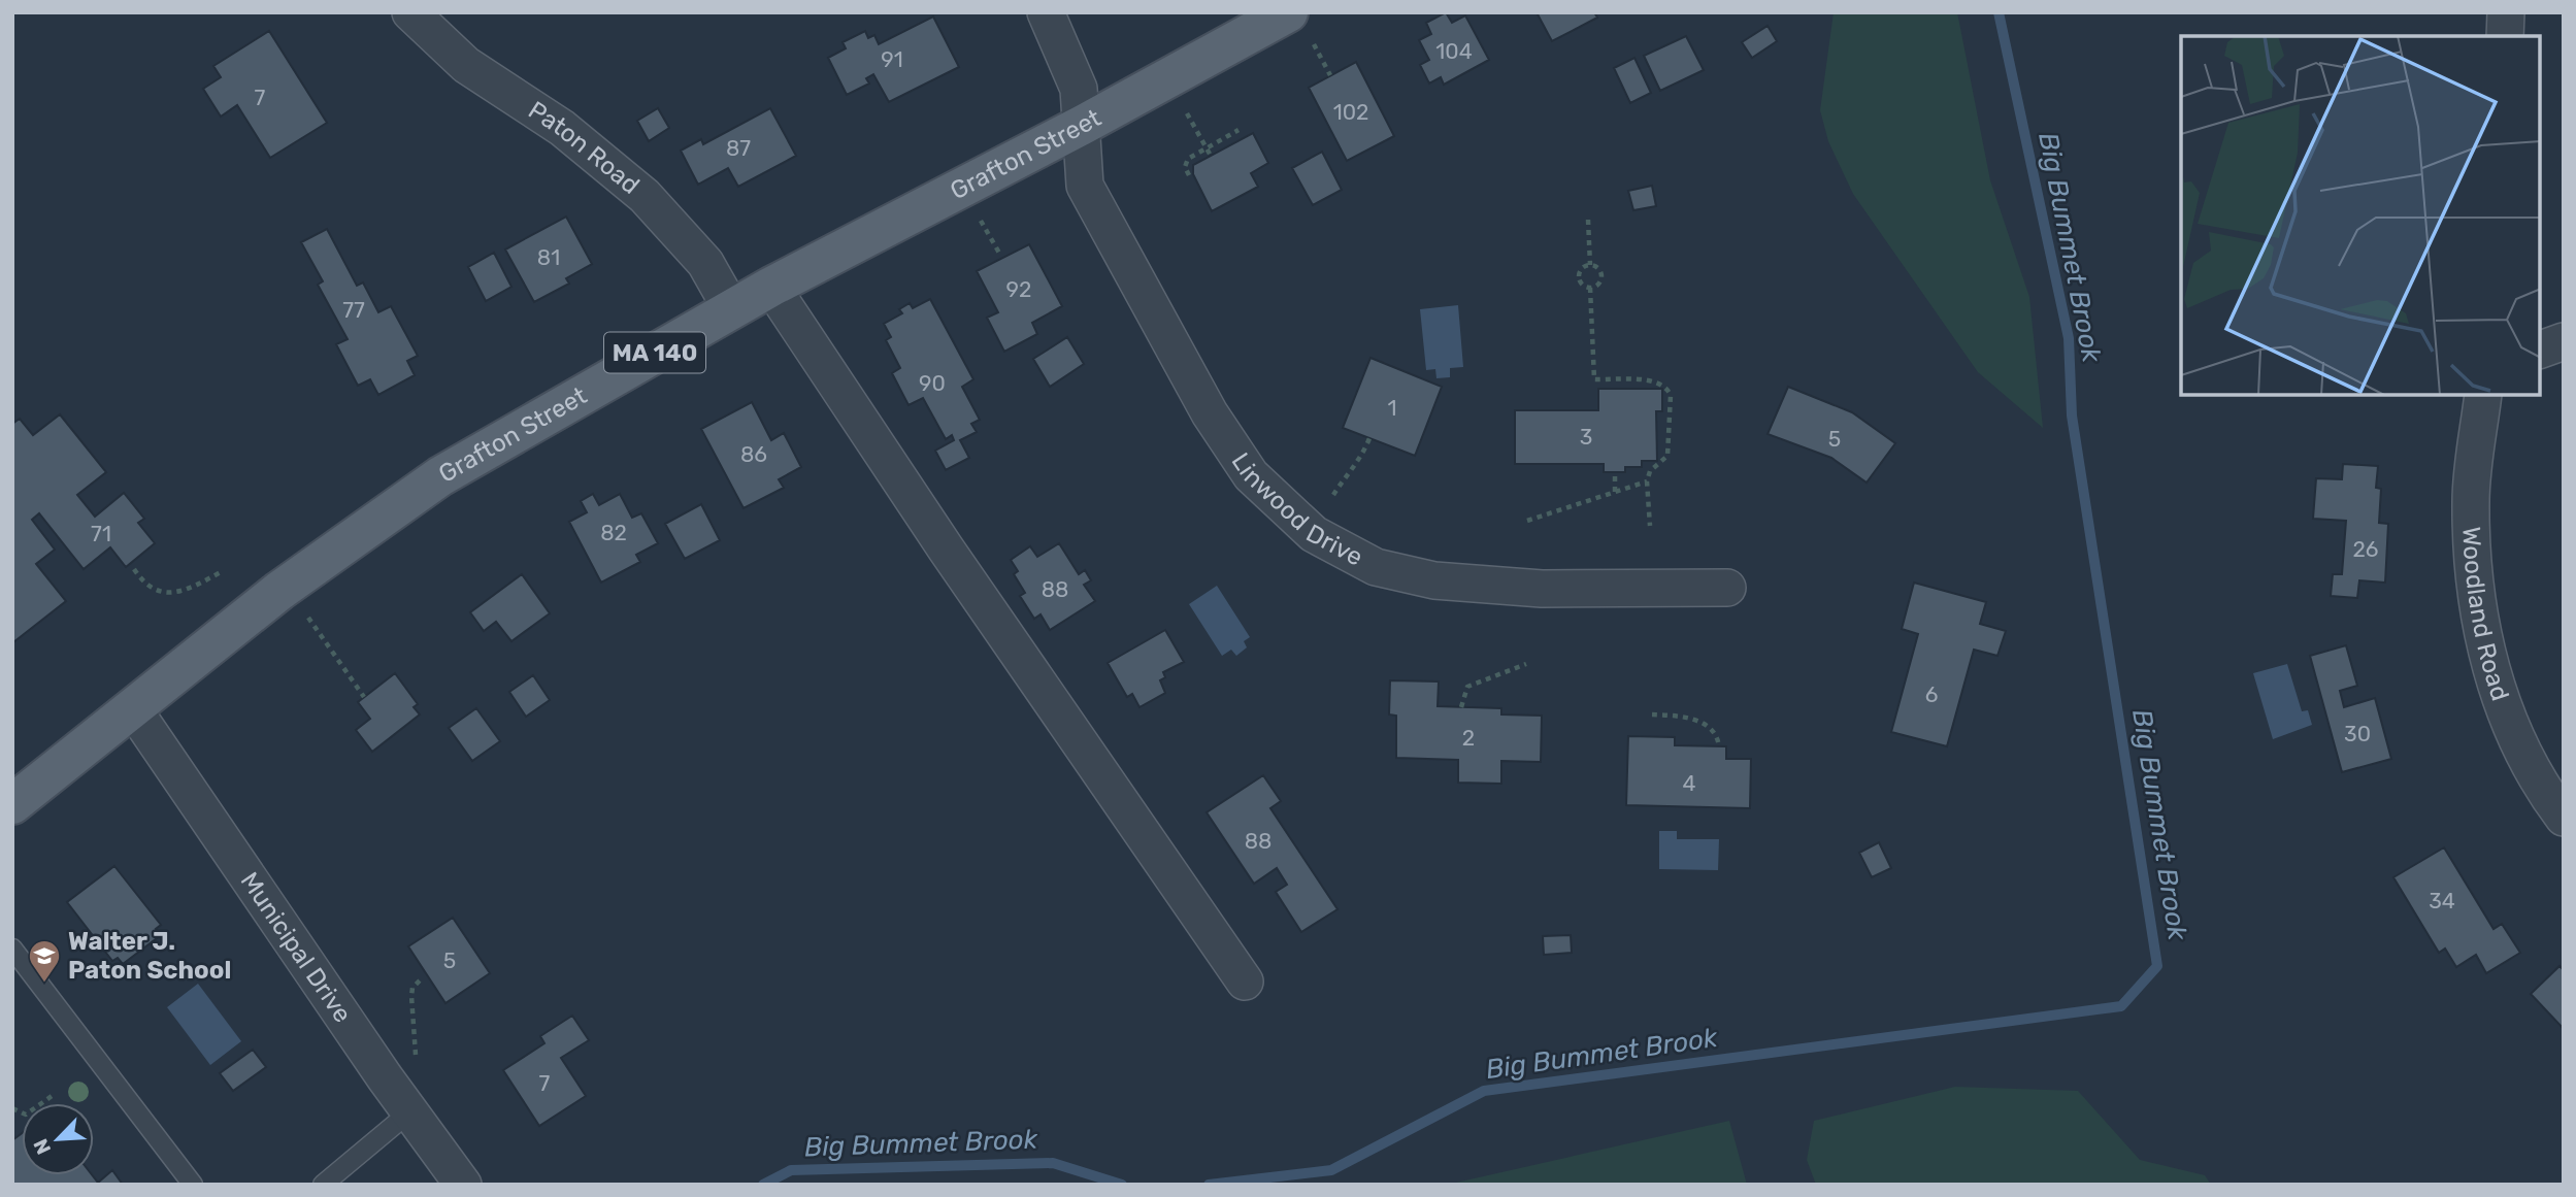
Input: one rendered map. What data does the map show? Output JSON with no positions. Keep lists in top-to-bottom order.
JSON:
{
  "streets": {
    "main road": ["Grafton Street", "MA 140"],
    "street": [
      "Paton Road",
      "Linwood Drive",
      "Woodland Road",
      "Municipal Drive"
    ]
  },
  "crossings": [
    ["Paton Road", "Grafton Street"],
    ["Grafton Street", "Linwood Drive"],
    ["Grafton Street", "Municipal Drive"]
  ],
  "water": ["Big Bummet Brook"],
  "places": {
    "school or university": ["Walter J. Paton School"]
  },
  "house_numbers": [
    "104",
    "91",
    "7",
    "102",
    "87",
    "81",
    "92",
    "77",
    "90",
    "1",
    "3",
    "5",
    "86",
    "82",
    "71",
    "26",
    "88",
    "6",
    "30",
    "2",
    "4",
    "88",
    "34",
    "5",
    "7"
  ],
  "north": "bottom left"
}
